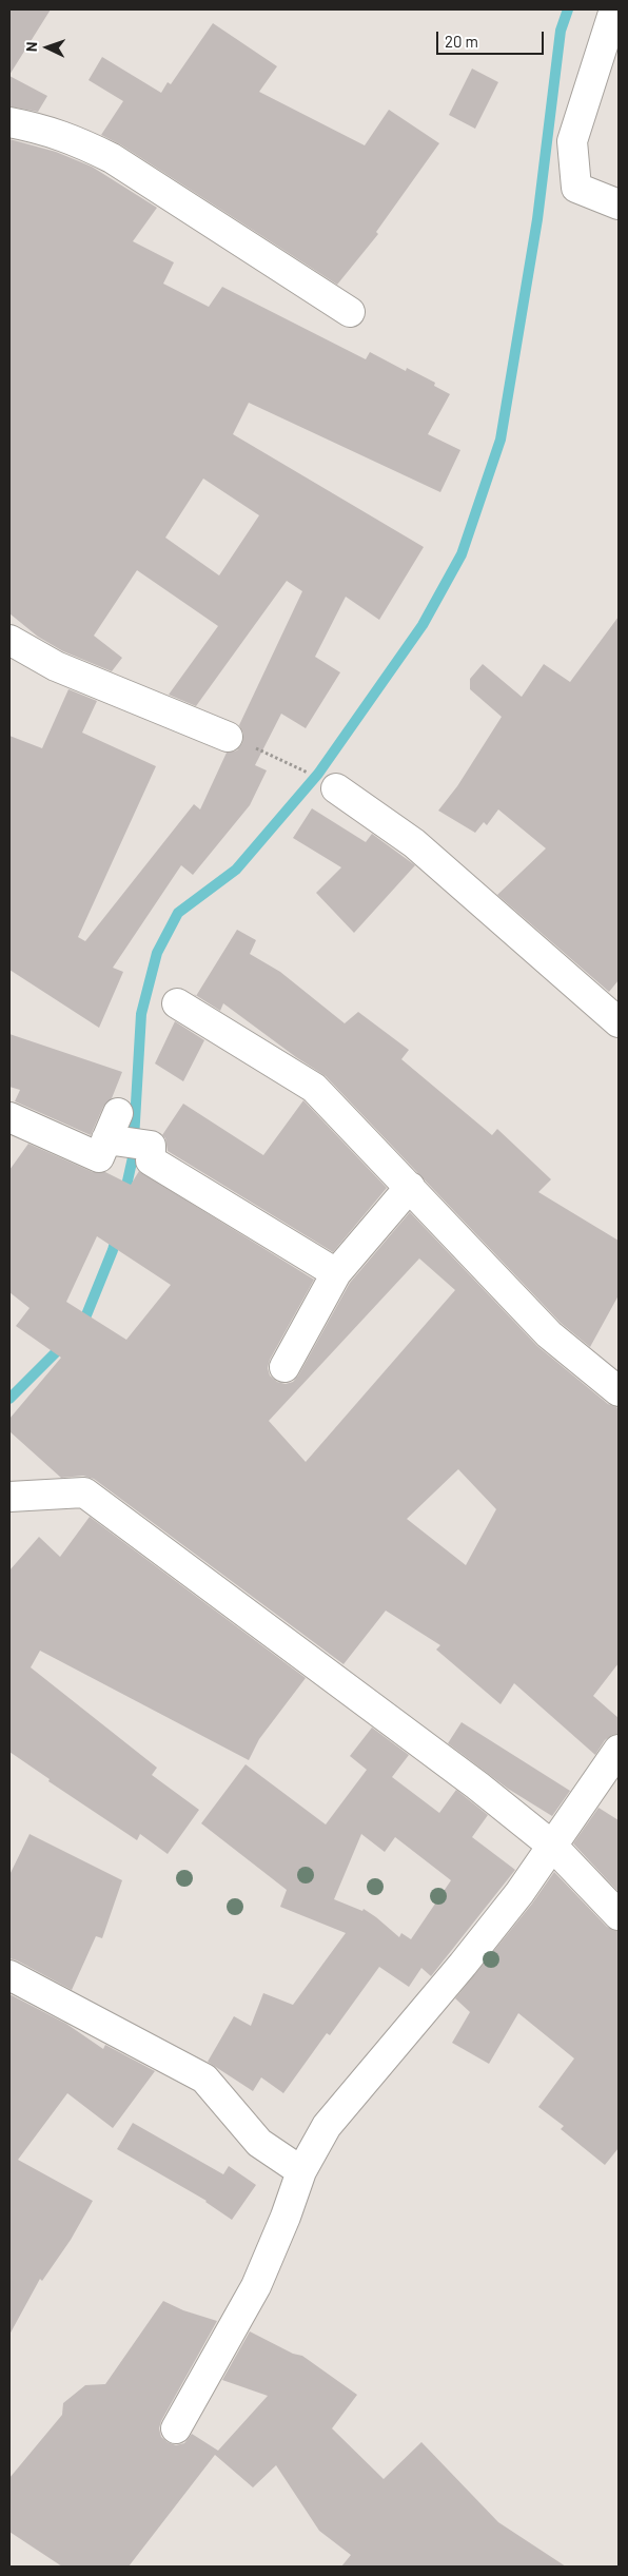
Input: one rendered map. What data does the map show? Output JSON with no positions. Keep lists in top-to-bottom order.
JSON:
{
  "scale_bar": "20 m",
  "north": "left"
}
